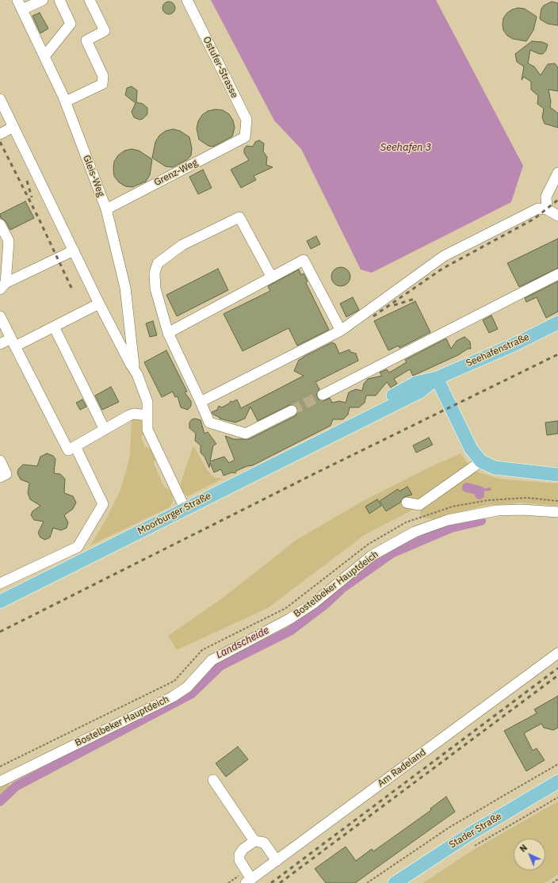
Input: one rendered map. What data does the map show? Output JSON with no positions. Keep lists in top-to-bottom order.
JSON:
{
  "streets": {
    "main road": ["Seehafenstraße", "Moorburger Straße", "Stader Straße"],
    "street": [
      "Ostufer-Strasse",
      "Grenz-Weg",
      "Gleis-Weg",
      "Bostelbeker Hauptdeich",
      "Am Radeland"
    ]
  },
  "crossings": [
    ["Ostufer-Strasse", "Grenz-Weg"],
    ["Grenz-Weg", "Gleis-Weg"],
    ["Seehafenstraße", "Moorburger Straße"]
  ],
  "water": ["Seehafen 3", "Landscheide"],
  "north": "top left"
}
